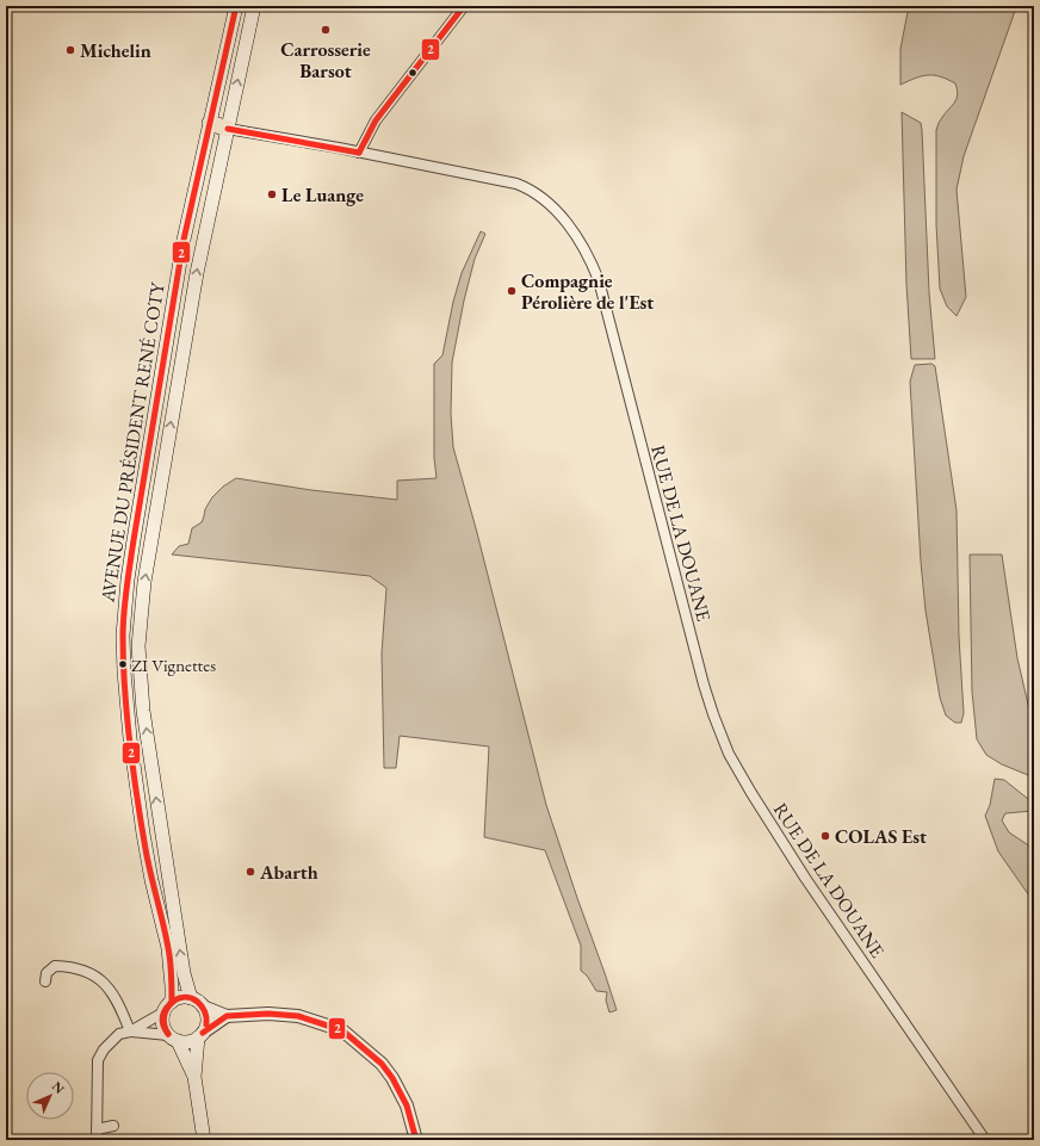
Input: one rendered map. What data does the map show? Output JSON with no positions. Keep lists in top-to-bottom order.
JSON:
{
  "streets": {
    "main road": ["AVENUE DU PRÉSIDENT RENÉ COTY"],
    "street": ["RUE DE LA DOUANE"]
  },
  "crossings": [
    ["AVENUE DU PRÉSIDENT RENÉ COTY", "RUE DE LA DOUANE"]
  ],
  "places": [
    "Carrosserie Barsot",
    "Michelin",
    "Le Luange",
    "Compagnie Pérolière de l'Est",
    "ZI Vignettes",
    "COLAS Est",
    "Abarth"
  ],
  "lines": ["transit line 2"],
  "north": "top right"
}
